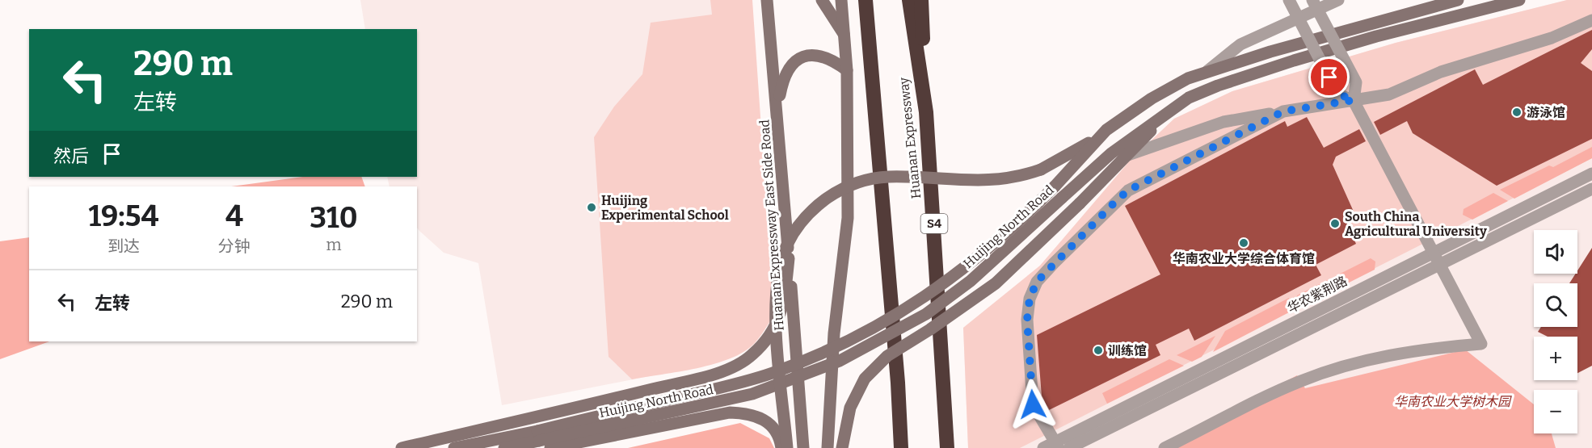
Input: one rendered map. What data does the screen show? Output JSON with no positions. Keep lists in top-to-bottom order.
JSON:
{
  "streets": {
    "highway": ["Huanan Expressway", "S4"],
    "street": ["Huanan Expressway East Side Road", "Huijing North Road", "华农紫荆路"]
  },
  "parks": ["华南农业大学树木园"],
  "places": [
    "游泳馆",
    "Huijing Experimental School",
    "South China Agricultural University",
    "华南农业大学综合体育馆",
    "训练馆"
  ],
  "page": {
    "turn": ["290 m", "左转"],
    "then": "然后",
    "eta": [
      "19:54",
      "到达",
      "4",
      "分钟",
      "310",
      "m"
    ],
    "map_buttons": ["+", "−"],
    "list": [
      {
        "name": "左转",
        "value": "290 m"
      }
    ]
  }
}
